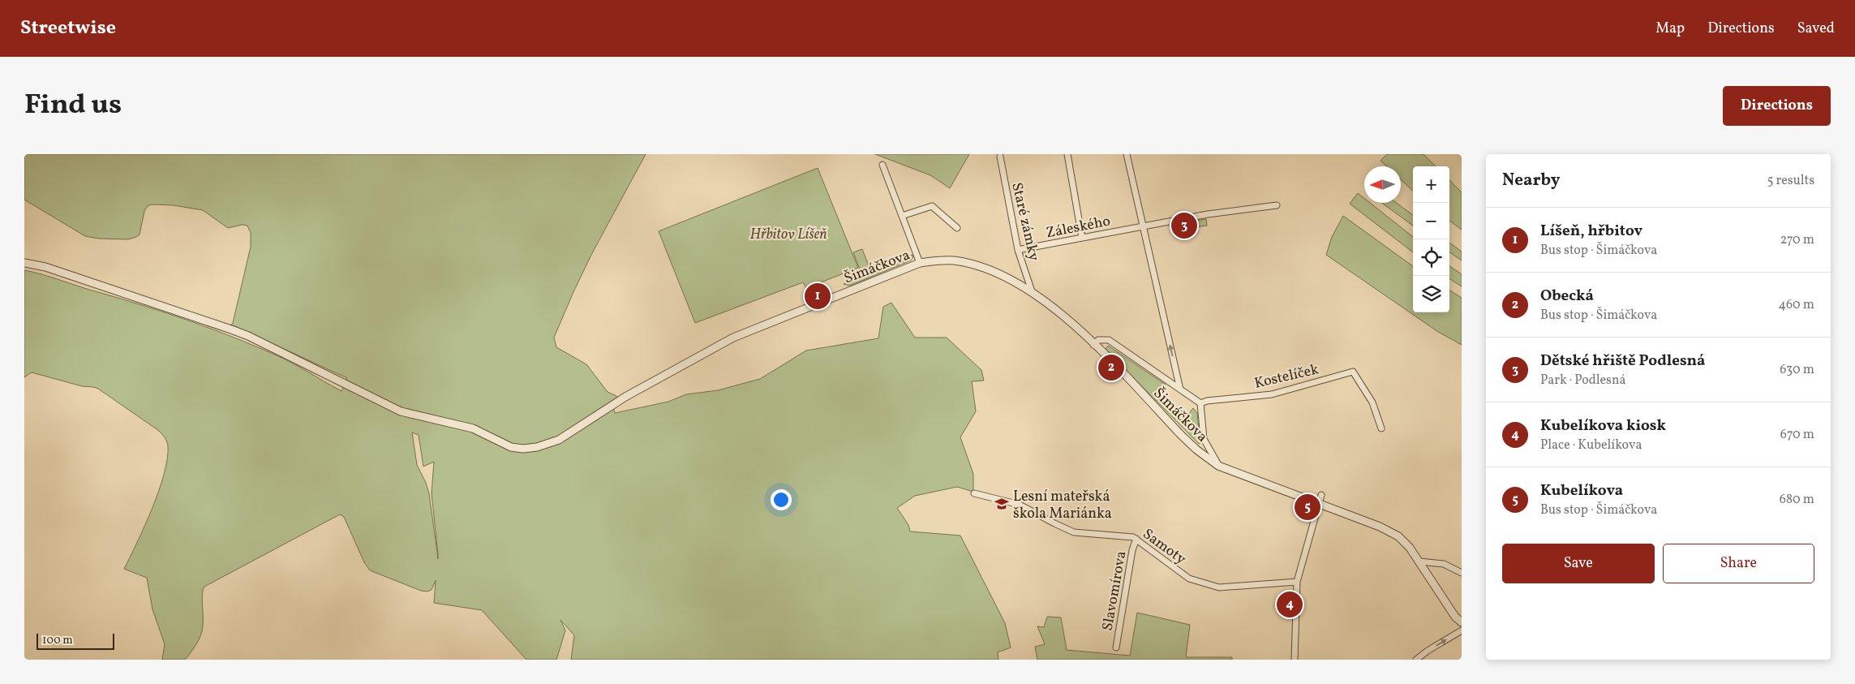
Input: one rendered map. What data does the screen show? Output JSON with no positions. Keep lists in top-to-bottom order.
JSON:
{
  "streets": {
    "street": [
      "Staré zámky",
      "Záleského",
      "Šimáčkova",
      "Kostelíček",
      "Samoty",
      "Slavomírova"
    ]
  },
  "crossings": [
    ["Staré zámky", "Záleského"],
    ["Staré zámky", "Šimáčkova"],
    ["Šimáčkova", "Kostelíček"],
    ["Samoty", "Slavomírova"]
  ],
  "parks": ["Hřbitov Líšeň"],
  "places": {
    "school or university": ["Lesní mateřská škola Mariánka"]
  },
  "scale_bar": "100 m",
  "north": "left",
  "page": {
    "header": "Streetwise",
    "nav": ["Map", "Directions", "Saved"],
    "title": "Find us",
    "buttons": [
      "Directions",
      ["Save", "Share"]
    ],
    "heading": ["Nearby", "5 results"],
    "map_buttons": ["+", "−"],
    "list": [
      {
        "mark": "1",
        "name": "Líšeň, hřbitov",
        "note": "Bus stop · Šimáčkova",
        "value": "270 m"
      },
      {
        "mark": "2",
        "name": "Obecká",
        "note": "Bus stop · Šimáčkova",
        "value": "460 m"
      },
      {
        "mark": "3",
        "name": "Dětské hřiště Podlesná",
        "note": "Park · Podlesná",
        "value": "630 m"
      },
      {
        "mark": "4",
        "name": "Kubelíkova kiosk",
        "note": "Place · Kubelíkova",
        "value": "670 m"
      },
      {
        "mark": "5",
        "name": "Kubelíkova",
        "note": "Bus stop · Šimáčkova",
        "value": "680 m"
      }
    ],
    "pins": [
      "3",
      "1",
      "2",
      "5",
      "4"
    ],
    "scale": "100 m"
  }
}
